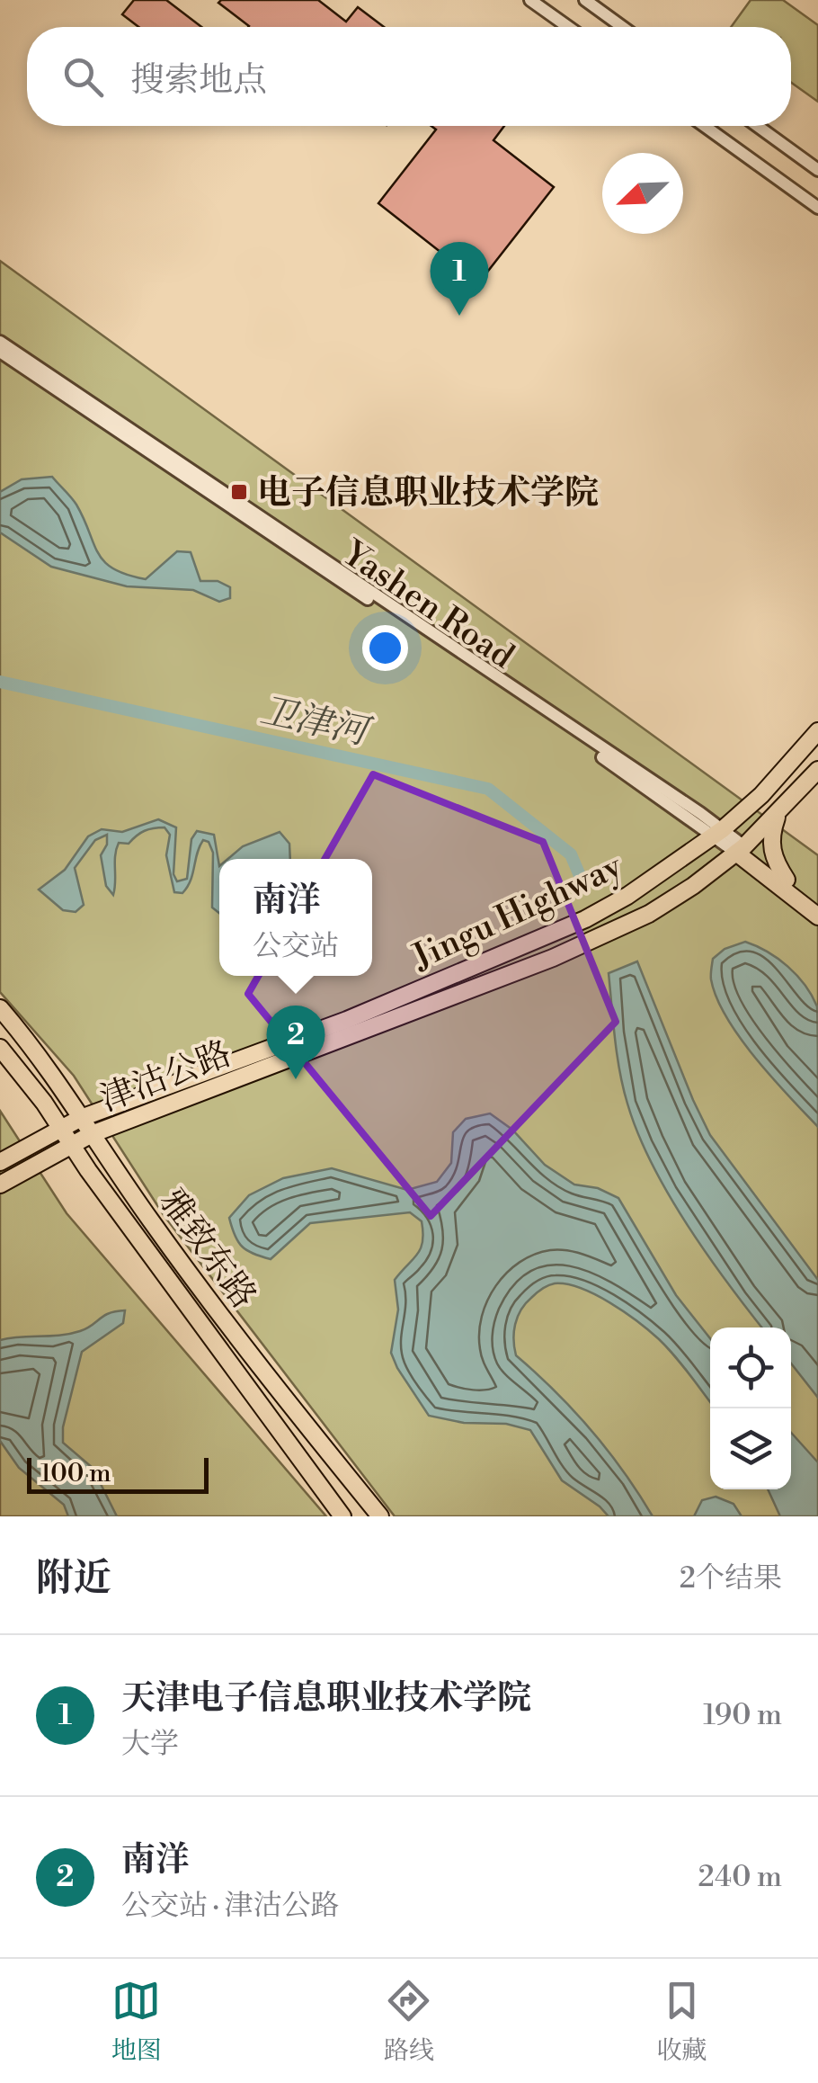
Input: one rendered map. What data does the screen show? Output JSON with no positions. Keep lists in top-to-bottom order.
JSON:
{
  "streets": {
    "main road": [
      "Yashen Road",
      "Jingu Highway",
      "津沽公路",
      "雅致东路"
    ]
  },
  "crossings": [
    ["Yashen Road", "Jingu Highway"],
    ["Yashen Road", "津沽公路"],
    ["Jingu Highway", "雅致东路"],
    ["津沽公路", "雅致东路"]
  ],
  "water": ["卫津河"],
  "places": {
    "transit": ["电子信息职业技术学院"]
  },
  "scale_bar": "100 m",
  "north": "bottom left",
  "page": {
    "search": "搜索地点",
    "pins": ["1", "2"],
    "popup": ["南洋", "公交站"],
    "scale": "100 m",
    "heading": ["附近", "2个结果"],
    "list": [
      {
        "mark": "1",
        "name": "天津电子信息职业技术学院",
        "note": "大学",
        "value": "190 m"
      },
      {
        "mark": "2",
        "name": "南洋",
        "note": "公交站 · 津沽公路",
        "value": "240 m"
      }
    ],
    "nav": ["地图", "路线", "收藏"]
  }
}
